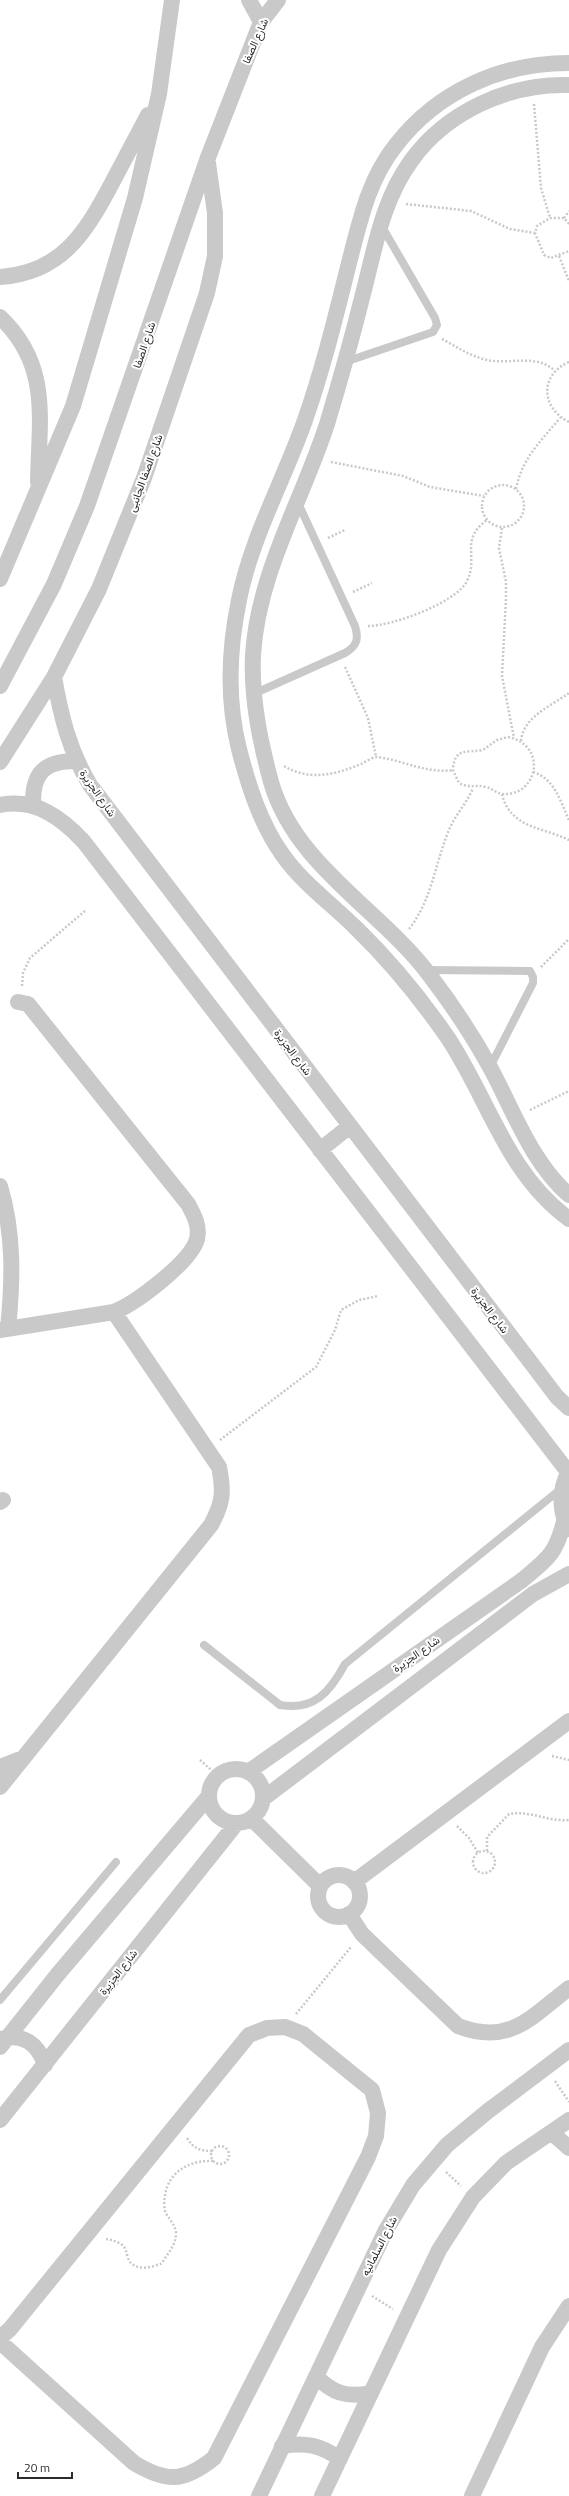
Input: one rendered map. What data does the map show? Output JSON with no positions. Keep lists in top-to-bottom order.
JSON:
{
  "streets": {
    "street": [
      "شارع الصفا",
      "شارع الصفا الجانبى",
      "شارع الجزيرة",
      "شارع السلمانيه"
    ]
  },
  "crossings": [
    ["شارع الصفا", "شارع الصفا الجانبى"],
    ["شارع الصفا الجانبى", "شارع الجزيرة"]
  ],
  "scale_bar": "20 m"
}
